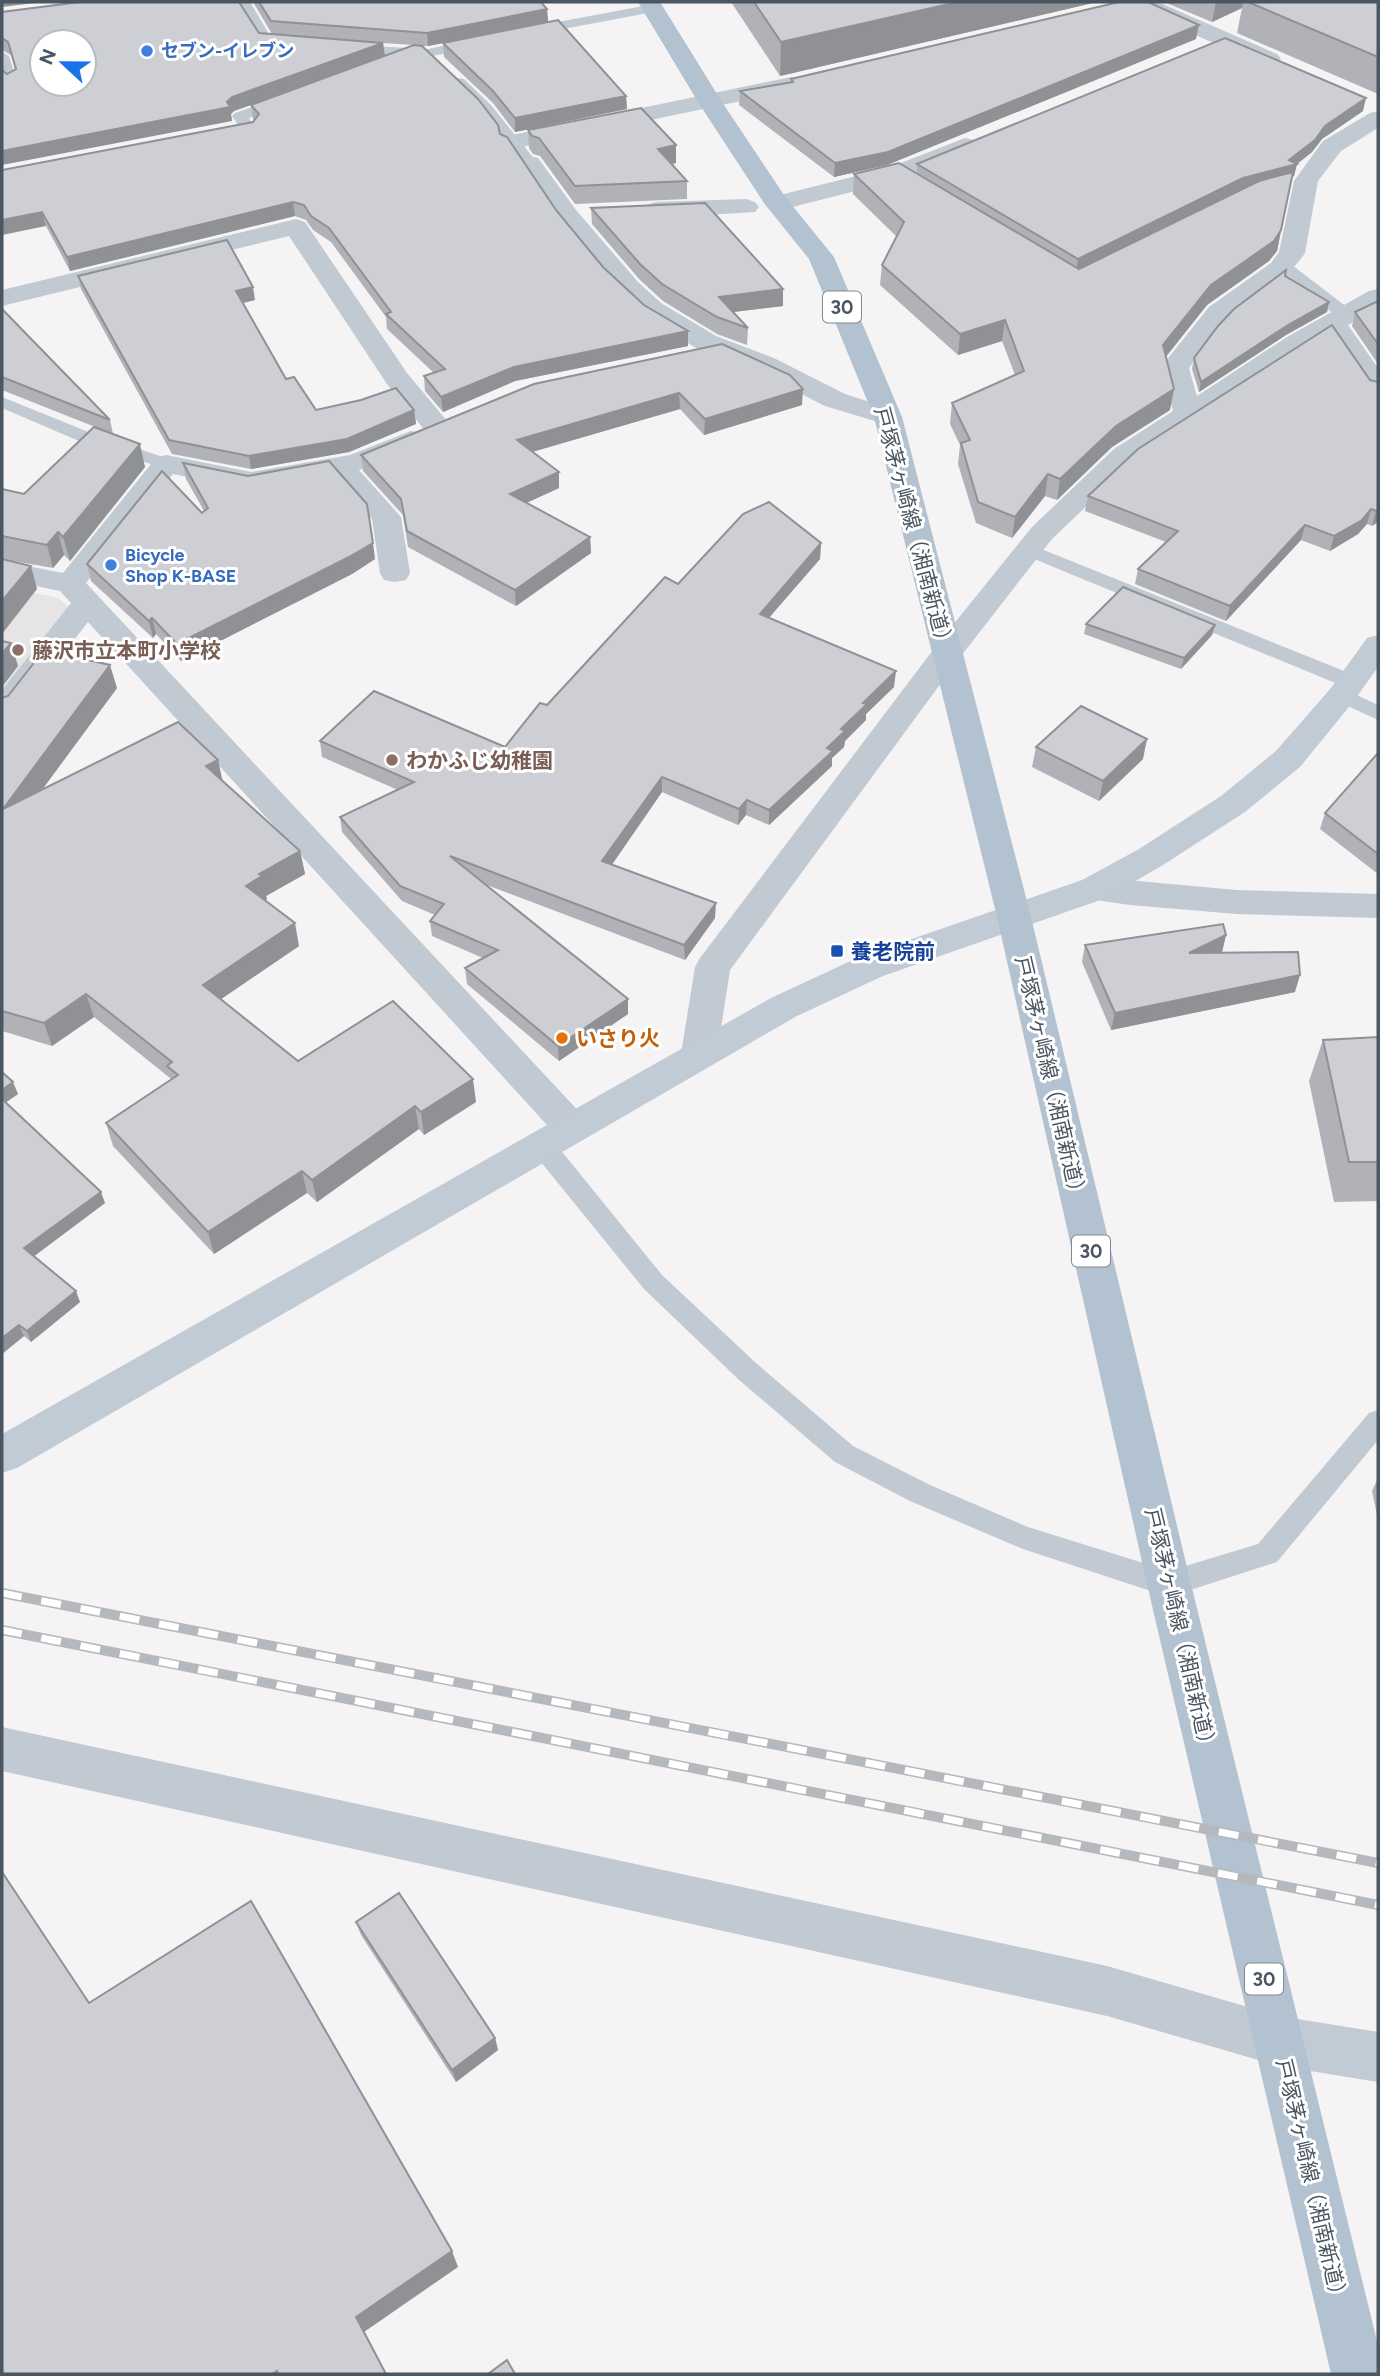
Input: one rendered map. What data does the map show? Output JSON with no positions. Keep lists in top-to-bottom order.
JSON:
{
  "streets": {
    "main road": ["30", "戸塚茅ヶ崎線（湘南新道）"]
  },
  "places": {
    "other": [
      "セブン-イレブン",
      "Bicycle Shop K-BASE",
      "藤沢市立本町小学校",
      "わかふじ幼稚園",
      "いさり火"
    ],
    "transit": ["養老院前"]
  },
  "north": "left"
}
